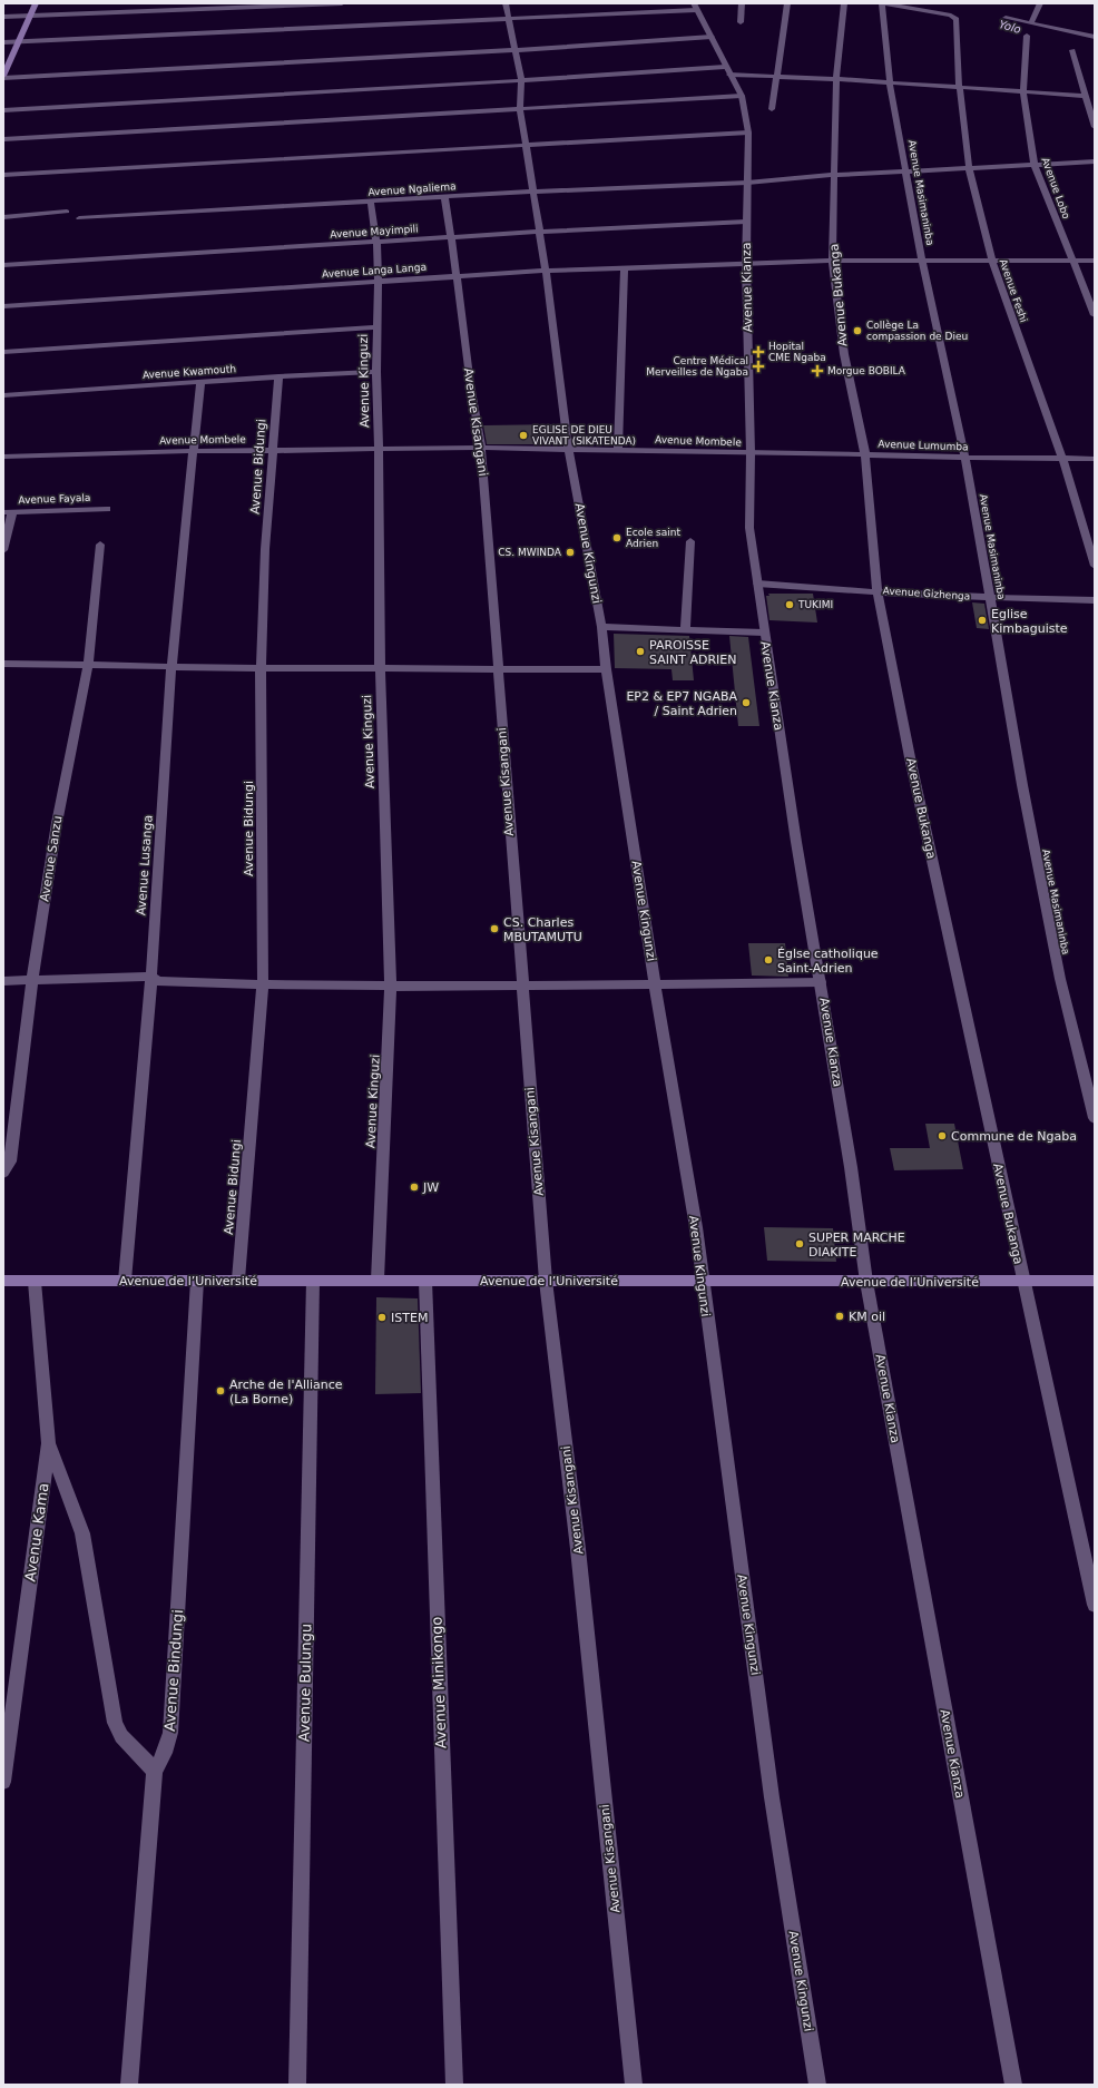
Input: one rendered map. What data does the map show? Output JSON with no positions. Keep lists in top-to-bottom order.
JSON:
{
  "streets": {
    "main road": ["Avenue de l’Université"],
    "street": [
      "Avenue Lobo",
      "Avenue Ngaliema",
      "Avenue Masimaninba",
      "Avenue Mayimpili",
      "Avenue Langa Langa",
      "Avenue Kianza",
      "Avenue Feshi",
      "Avenue Bukanga",
      "Avenue Kwamouth",
      "Avenue Kinguzi",
      "Avenue Kisangani",
      "Avenue Mombele",
      "Avenue Lumumba",
      "Avenue Bidungi",
      "Avenue Fayala",
      "Avenue Kingunzi",
      "Avenue Gizhenga",
      "Avenue Sanzu",
      "Avenue Lusanga",
      "Avenue Kama",
      "Avenue Bindungi",
      "Avenue Bulungu",
      "Avenue Minikongo"
    ]
  },
  "crossings": [
    ["Avenue Lobo", "Avenue Ngaliema"],
    ["Avenue Lobo", "Avenue Langa Langa"],
    ["Avenue Ngaliema", "Avenue Masimaninba"],
    ["Avenue Ngaliema", "Avenue Kianza"],
    ["Avenue Ngaliema", "Avenue Feshi"],
    ["Avenue Ngaliema", "Avenue Bukanga"],
    ["Avenue Ngaliema", "Avenue Kinguzi"],
    ["Avenue Ngaliema", "Avenue Kisangani"],
    ["Avenue Ngaliema", "Avenue Kingunzi"],
    ["Avenue Masimaninba", "Avenue Langa Langa"],
    ["Avenue Masimaninba", "Avenue Feshi"],
    ["Avenue Masimaninba", "Avenue Lumumba"],
    ["Avenue Masimaninba", "Avenue Gizhenga"],
    ["Avenue Mayimpili", "Avenue Kianza"],
    ["Avenue Mayimpili", "Avenue Kinguzi"],
    ["Avenue Mayimpili", "Avenue Kisangani"],
    ["Avenue Mayimpili", "Avenue Kingunzi"],
    ["Avenue Langa Langa", "Avenue Kianza"],
    ["Avenue Langa Langa", "Avenue Feshi"],
    ["Avenue Langa Langa", "Avenue Bukanga"],
    ["Avenue Langa Langa", "Avenue Kinguzi"],
    ["Avenue Langa Langa", "Avenue Kisangani"],
    ["Avenue Langa Langa", "Avenue Kingunzi"],
    ["Avenue Kianza", "Avenue Mombele"],
    ["Avenue Kianza", "Avenue Lumumba"],
    ["Avenue Kianza", "Avenue Gizhenga"],
    ["Avenue Kianza", "Avenue de l’Université"],
    ["Avenue Feshi", "Avenue Lumumba"],
    ["Avenue Bukanga", "Avenue Lumumba"],
    ["Avenue Bukanga", "Avenue Gizhenga"],
    ["Avenue Bukanga", "Avenue de l’Université"],
    ["Avenue Kwamouth", "Avenue Kinguzi"],
    ["Avenue Kwamouth", "Avenue Bidungi"],
    ["Avenue Kwamouth", "Avenue Lusanga"],
    ["Avenue Kinguzi", "Avenue Mombele"],
    ["Avenue Kinguzi", "Avenue de l’Université"],
    ["Avenue Kisangani", "Avenue Mombele"],
    ["Avenue Kisangani", "Avenue de l’Université"],
    ["Avenue Mombele", "Avenue Lumumba"],
    ["Avenue Mombele", "Avenue Bidungi"],
    ["Avenue Mombele", "Avenue Kingunzi"],
    ["Avenue Mombele", "Avenue Lusanga"],
    ["Avenue Bidungi", "Avenue de l’Université"],
    ["Avenue Kingunzi", "Avenue de l’Université"],
    ["Avenue Lusanga", "Avenue de l’Université"],
    ["Avenue de l’Université", "Avenue Kama"],
    ["Avenue de l’Université", "Avenue Bindungi"],
    ["Avenue de l’Université", "Avenue Bulungu"],
    ["Avenue de l’Université", "Avenue Minikongo"]
  ],
  "water": ["Yolo"],
  "places": {
    "other": [
      "Collège La compassion de Dieu",
      "EGLISE DE DIEU VIVANT (SIKATENDA)",
      "Ecole saint Adrien",
      "CS. MWINDA",
      "TUKIMI",
      "Eglise Kimbaguiste",
      "PAROISSE SAINT ADRIEN",
      "EP2 & EP7 NGABA / Saint Adrien",
      "CS. Charles MBUTAMUTU",
      "Églse catholique Saint-Adrien",
      "Commune de Ngaba",
      "JW",
      "SUPER MARCHE DIAKITE",
      "KM oil",
      "ISTEM",
      "Arche de l'Alliance (La Borne)"
    ],
    "health": ["Hopital CME Ngaba", "Centre Médical Merveilles de Ngaba", "Morgue BOBILA"]
  }
}
